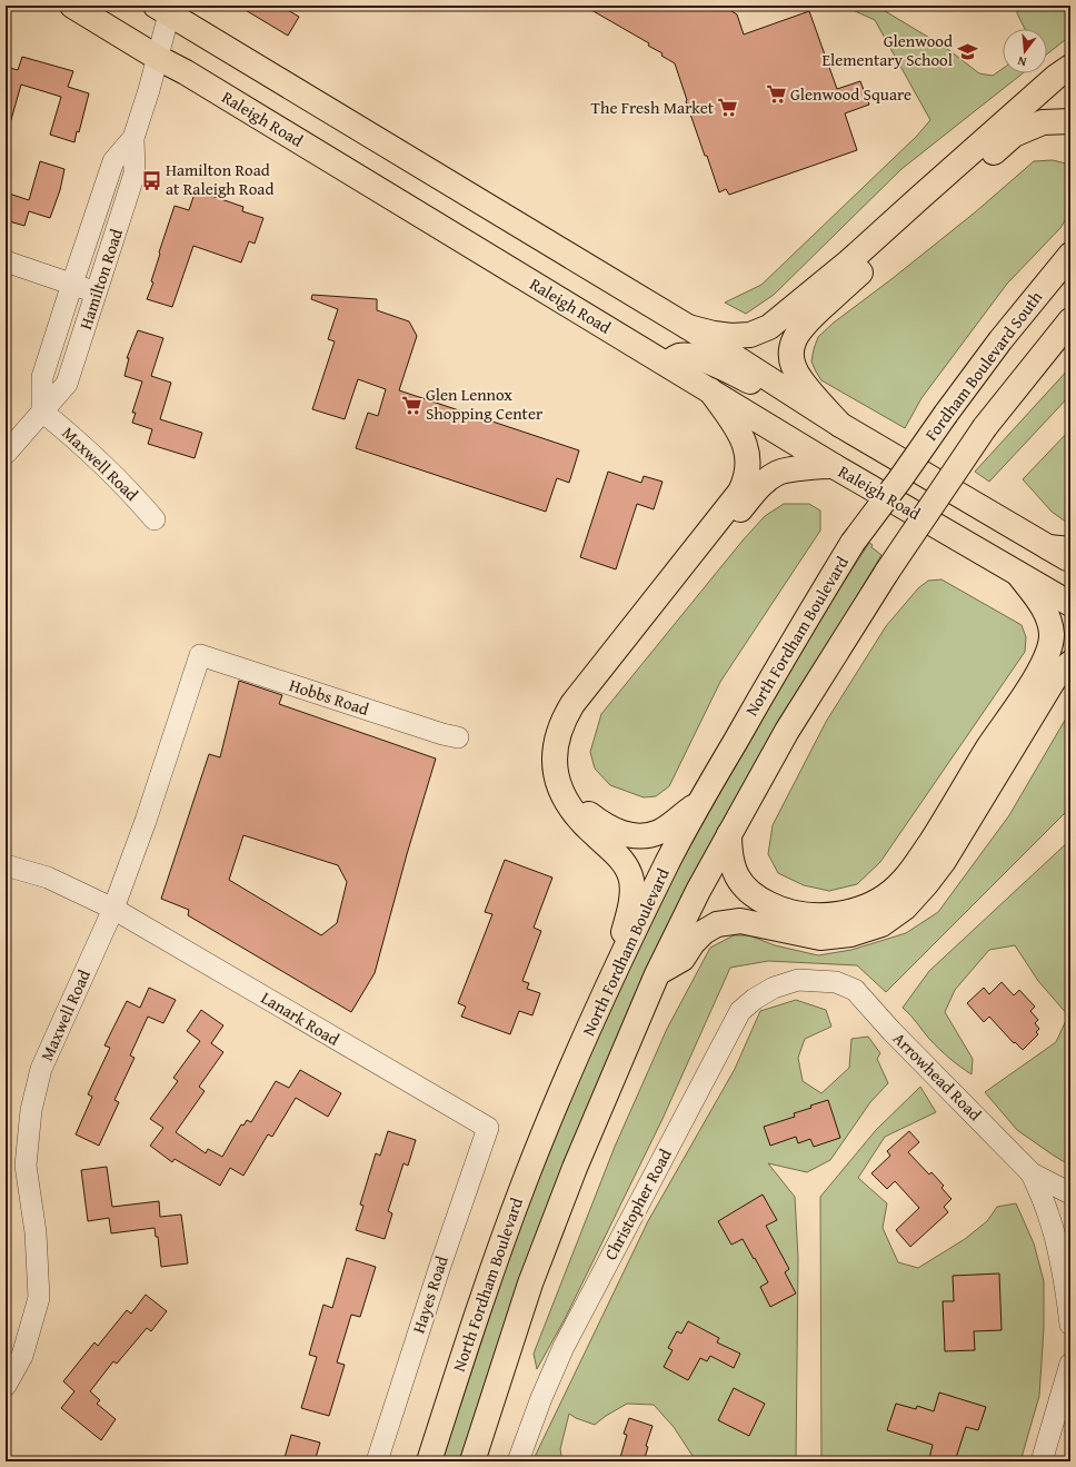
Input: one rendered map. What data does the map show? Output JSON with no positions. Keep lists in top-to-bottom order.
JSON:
{
  "streets": {
    "main road": ["Raleigh Road", "Fordham Boulevard South", "North Fordham Boulevard"],
    "street": [
      "Hamilton Road",
      "Maxwell Road",
      "Hobbs Road",
      "Lanark Road",
      "Arrowhead Road",
      "Christopher Road",
      "Hayes Road"
    ]
  },
  "crossings": [
    ["Raleigh Road", "Hamilton Road"],
    ["Hamilton Road", "Maxwell Road"],
    ["Fordham Boulevard South", "North Fordham Boulevard"],
    ["Maxwell Road", "Hobbs Road"],
    ["Maxwell Road", "Lanark Road"],
    ["Lanark Road", "Hayes Road"],
    ["Arrowhead Road", "Christopher Road"]
  ],
  "places": {
    "school or university": ["Glenwood Elementary School"],
    "supermarket": ["Glenwood Square", "The Fresh Market", "Glen Lennox Shopping Center"],
    "bus stop": ["Hamilton Road at Raleigh Road"]
  },
  "north": "bottom"
}
